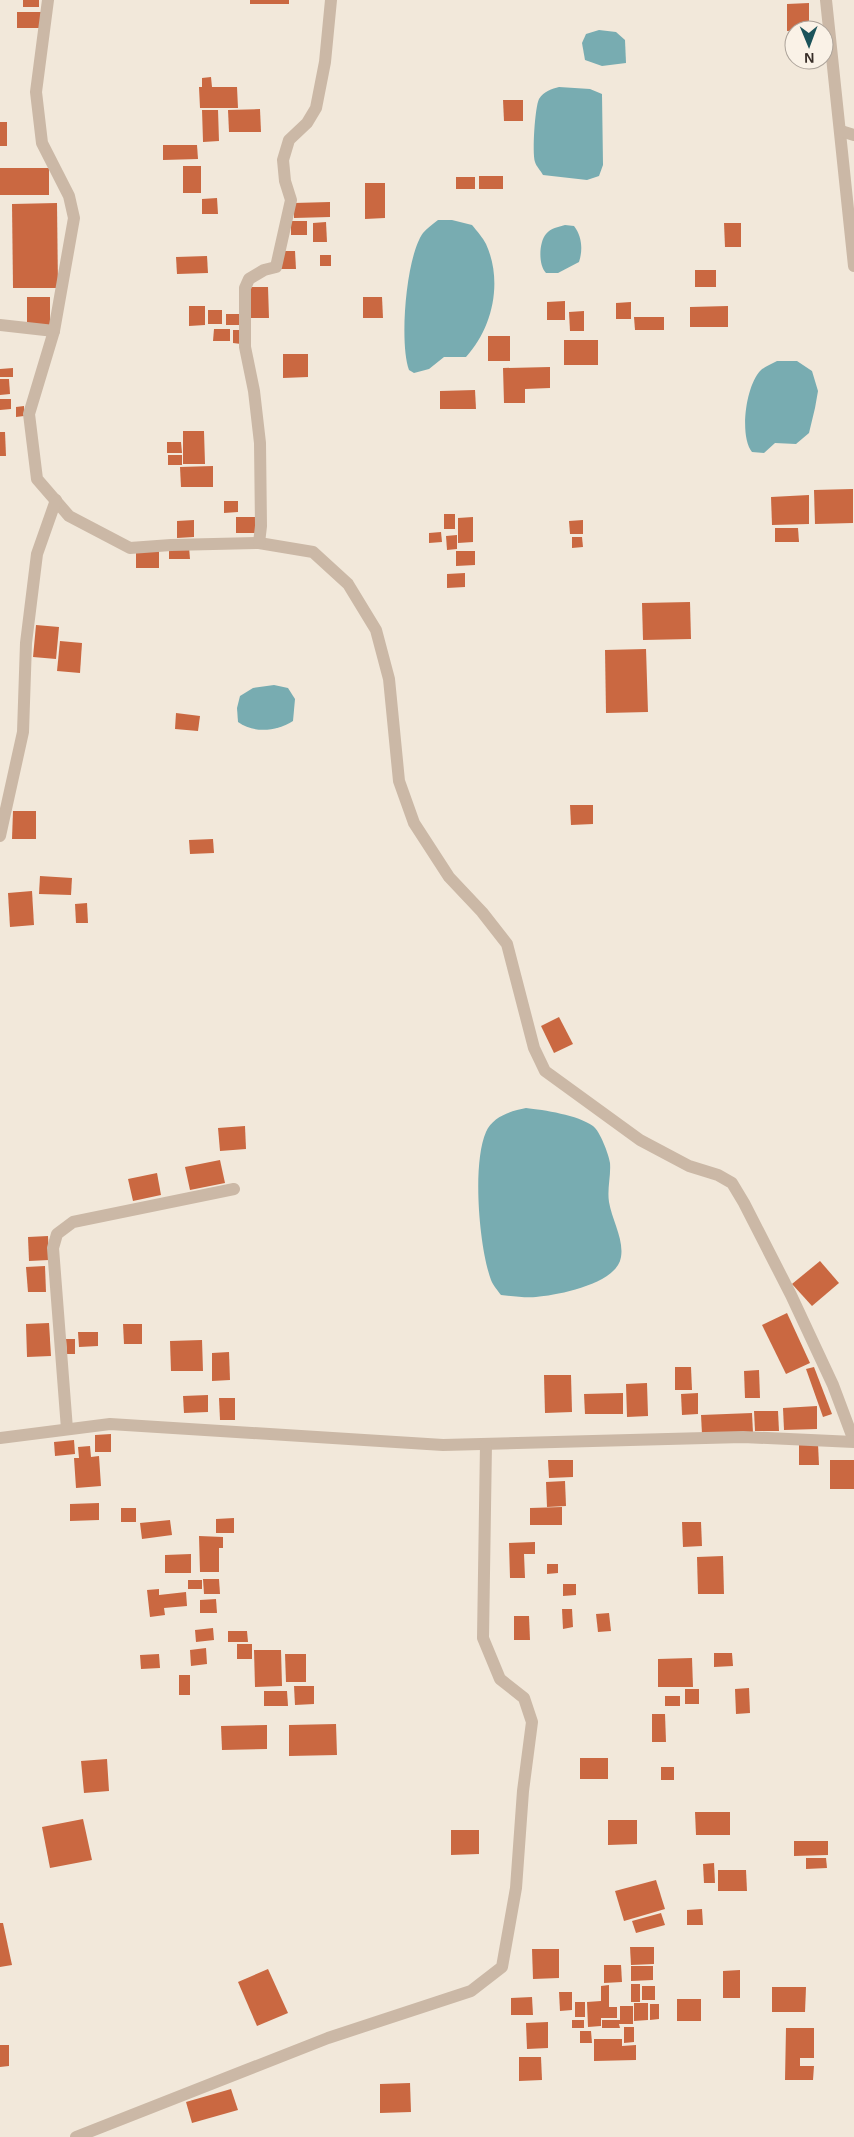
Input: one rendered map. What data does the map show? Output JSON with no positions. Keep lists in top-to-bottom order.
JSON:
{
  "north": "bottom"
}
